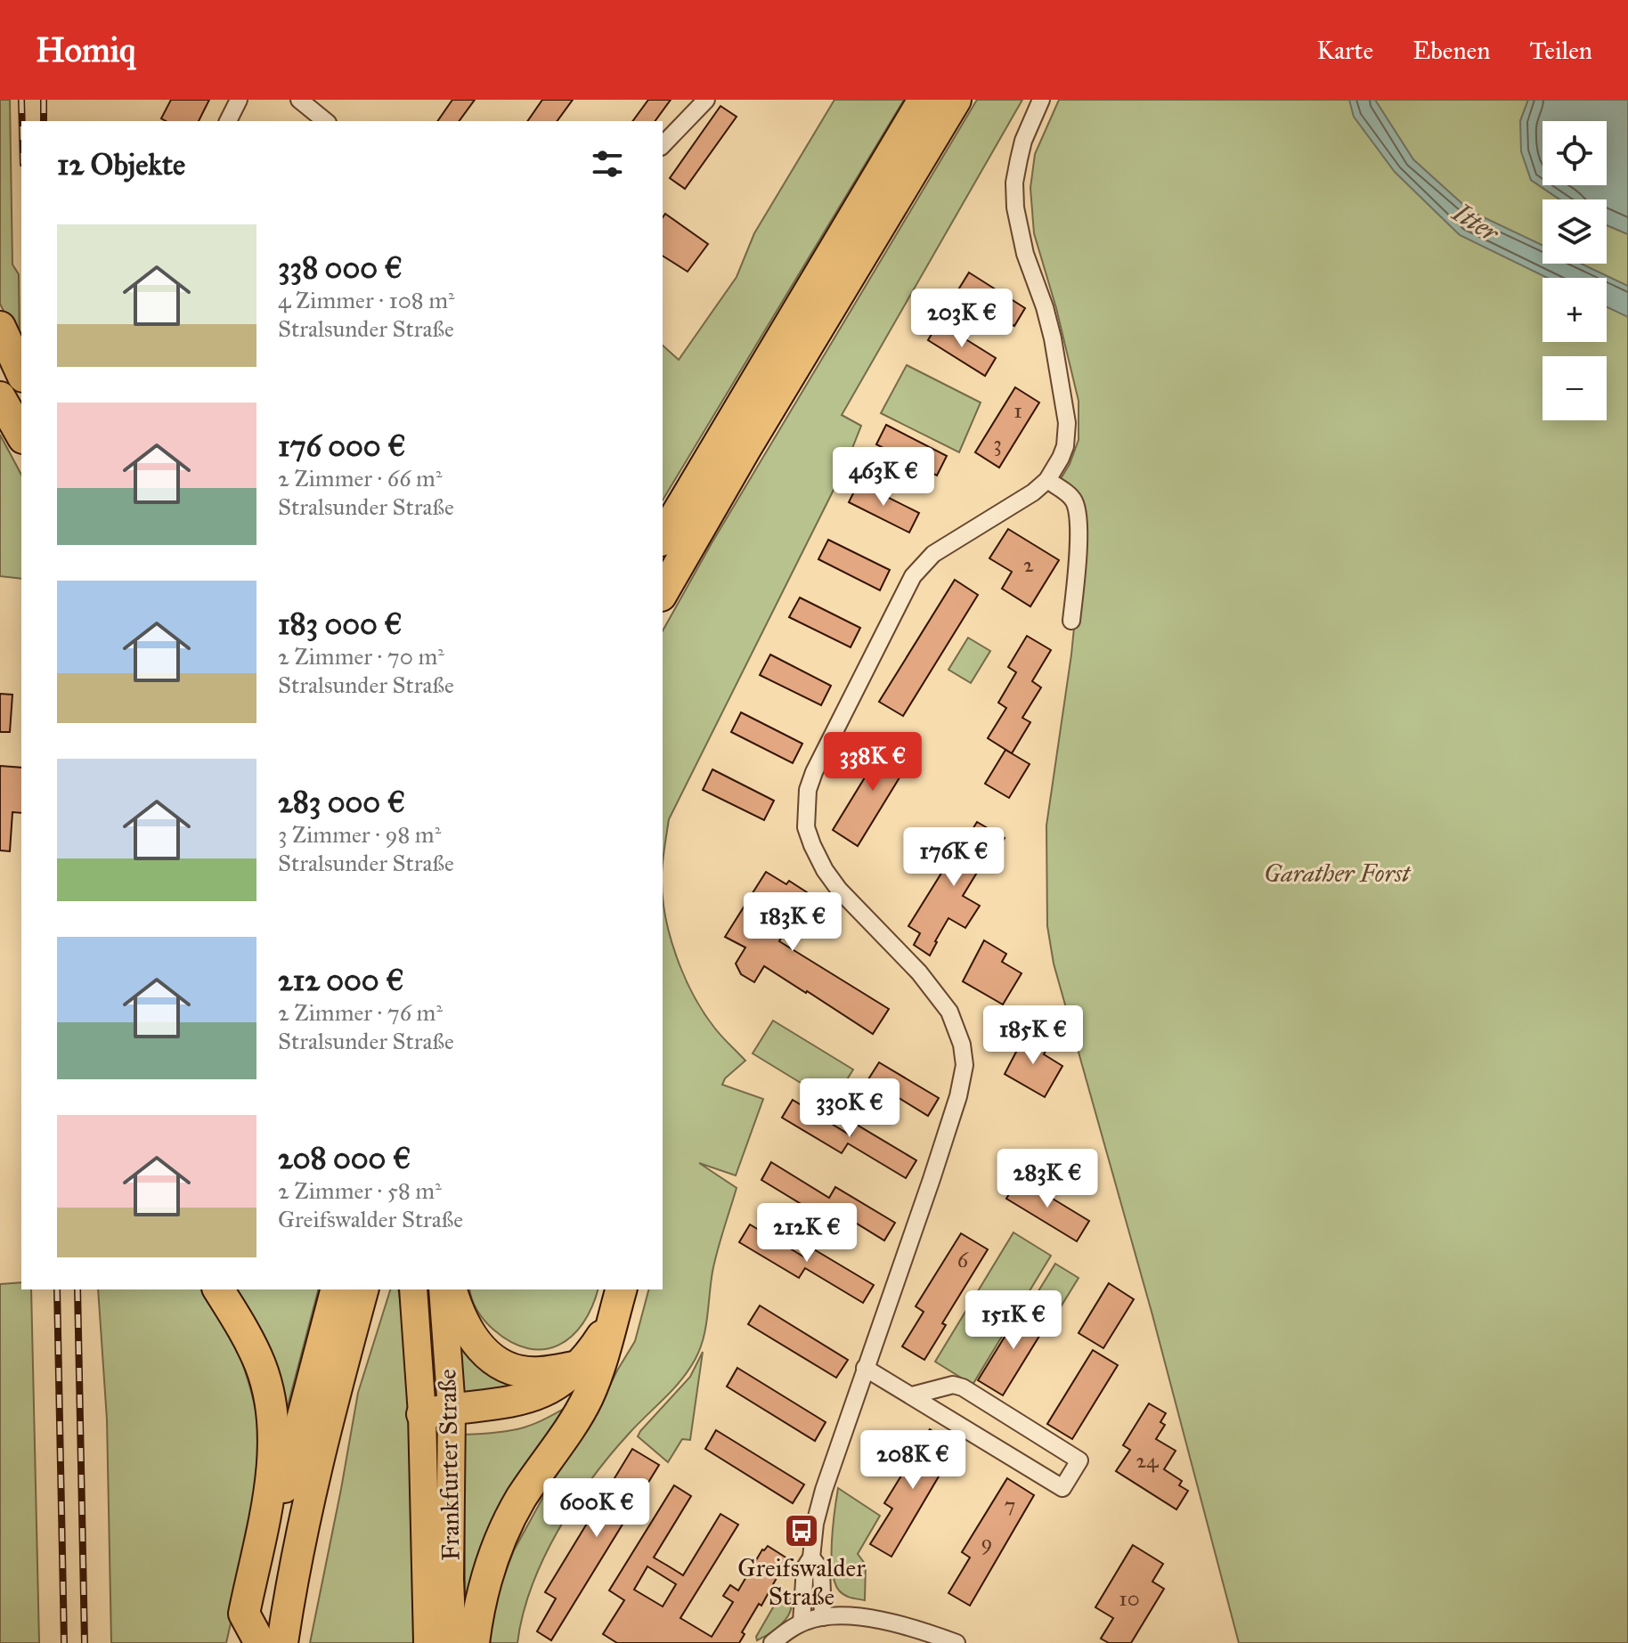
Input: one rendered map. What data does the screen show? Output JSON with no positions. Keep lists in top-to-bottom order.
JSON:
{
  "streets": {
    "main road": ["Frankfurter Straße"]
  },
  "water": ["Itter"],
  "parks": ["Garather Forst"],
  "places": {
    "bus stop": ["Greifswalder Straße"]
  },
  "house_numbers": [
    "1",
    "3",
    "2",
    "6",
    "24",
    "7",
    "9",
    "10"
  ],
  "page": {
    "header": "Homiq",
    "nav": ["Karte", "Ebenen", "Teilen"],
    "map_buttons": ["+", "−"],
    "heading": "12 Objekte",
    "list": [
      {
        "name": "338 000 €",
        "note": "4 Zimmer · 108 m² · Stralsunder Straße"
      },
      {
        "name": "176 000 €",
        "note": "2 Zimmer · 66 m² · Stralsunder Straße"
      },
      {
        "name": "183 000 €",
        "note": "2 Zimmer · 70 m² · Stralsunder Straße"
      },
      {
        "name": "283 000 €",
        "note": "3 Zimmer · 98 m² · Stralsunder Straße"
      },
      {
        "name": "212 000 €",
        "note": "2 Zimmer · 76 m² · Stralsunder Straße"
      },
      {
        "name": "208 000 €",
        "note": "2 Zimmer · 58 m² · Greifswalder Straße"
      }
    ],
    "price": [
      "203K €",
      "463K €",
      "338K €",
      "176K €",
      "183K €",
      "185K €",
      "330K €",
      "283K €",
      "212K €",
      "151K €",
      "208K €",
      "600K €"
    ]
  }
}
